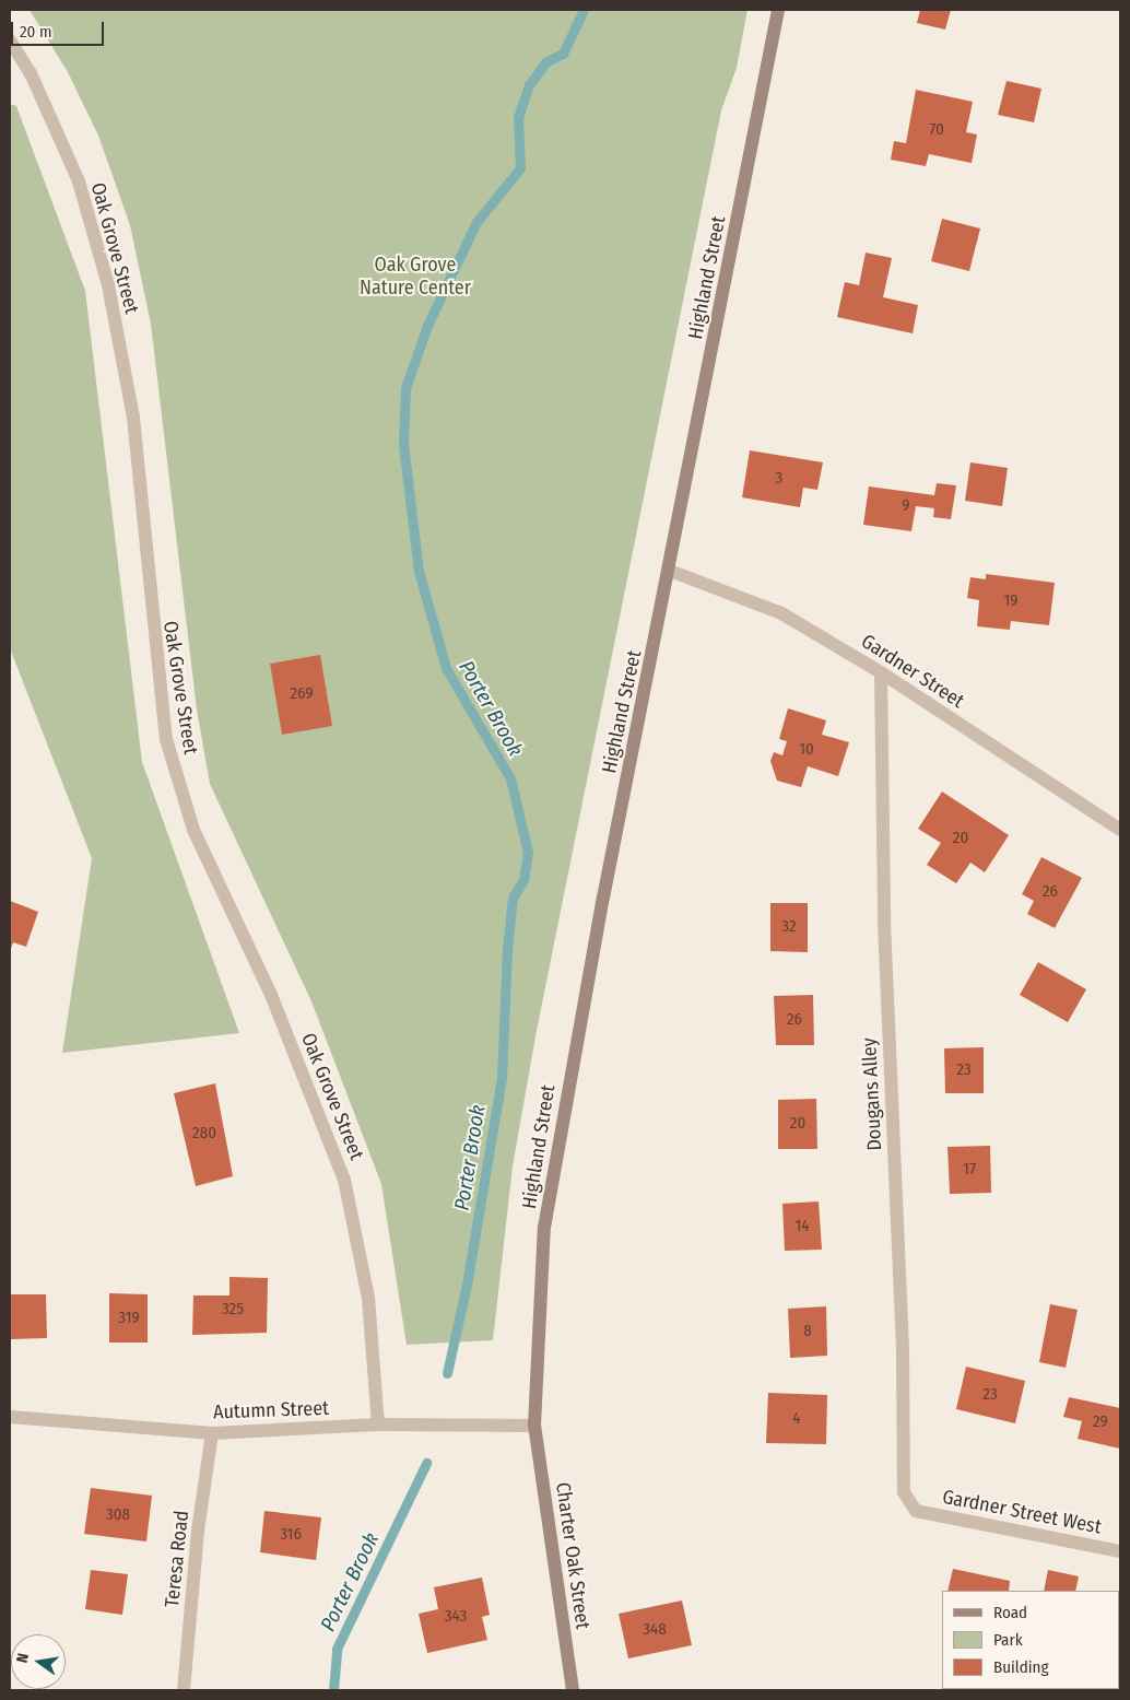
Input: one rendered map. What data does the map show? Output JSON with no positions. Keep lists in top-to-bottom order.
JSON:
{
  "streets": {
    "main road": ["Highland Street", "Charter Oak Street"],
    "street": [
      "Oak Grove Street",
      "Gardner Street",
      "Dougans Alley",
      "Autumn Street",
      "Gardner Street West",
      "Teresa Road"
    ]
  },
  "crossings": [
    ["Oak Grove Street", "Autumn Street"],
    ["Highland Street", "Gardner Street"],
    ["Highland Street", "Autumn Street"],
    ["Highland Street", "Charter Oak Street"],
    ["Gardner Street", "Dougans Alley"],
    ["Dougans Alley", "Gardner Street West"],
    ["Autumn Street", "Charter Oak Street"],
    ["Autumn Street", "Teresa Road"]
  ],
  "water": ["Porter Brook"],
  "parks": ["Oak Grove Nature Center"],
  "house_numbers": [
    "70",
    "3",
    "9",
    "19",
    "269",
    "10",
    "20",
    "26",
    "32",
    "26",
    "23",
    "20",
    "280",
    "17",
    "14",
    "325",
    "319",
    "8",
    "23",
    "4",
    "29",
    "308",
    "316",
    "343",
    "348"
  ],
  "legend": ["Road", "Park", "Building"],
  "scale_bar": "20 m",
  "north": "left"
}
